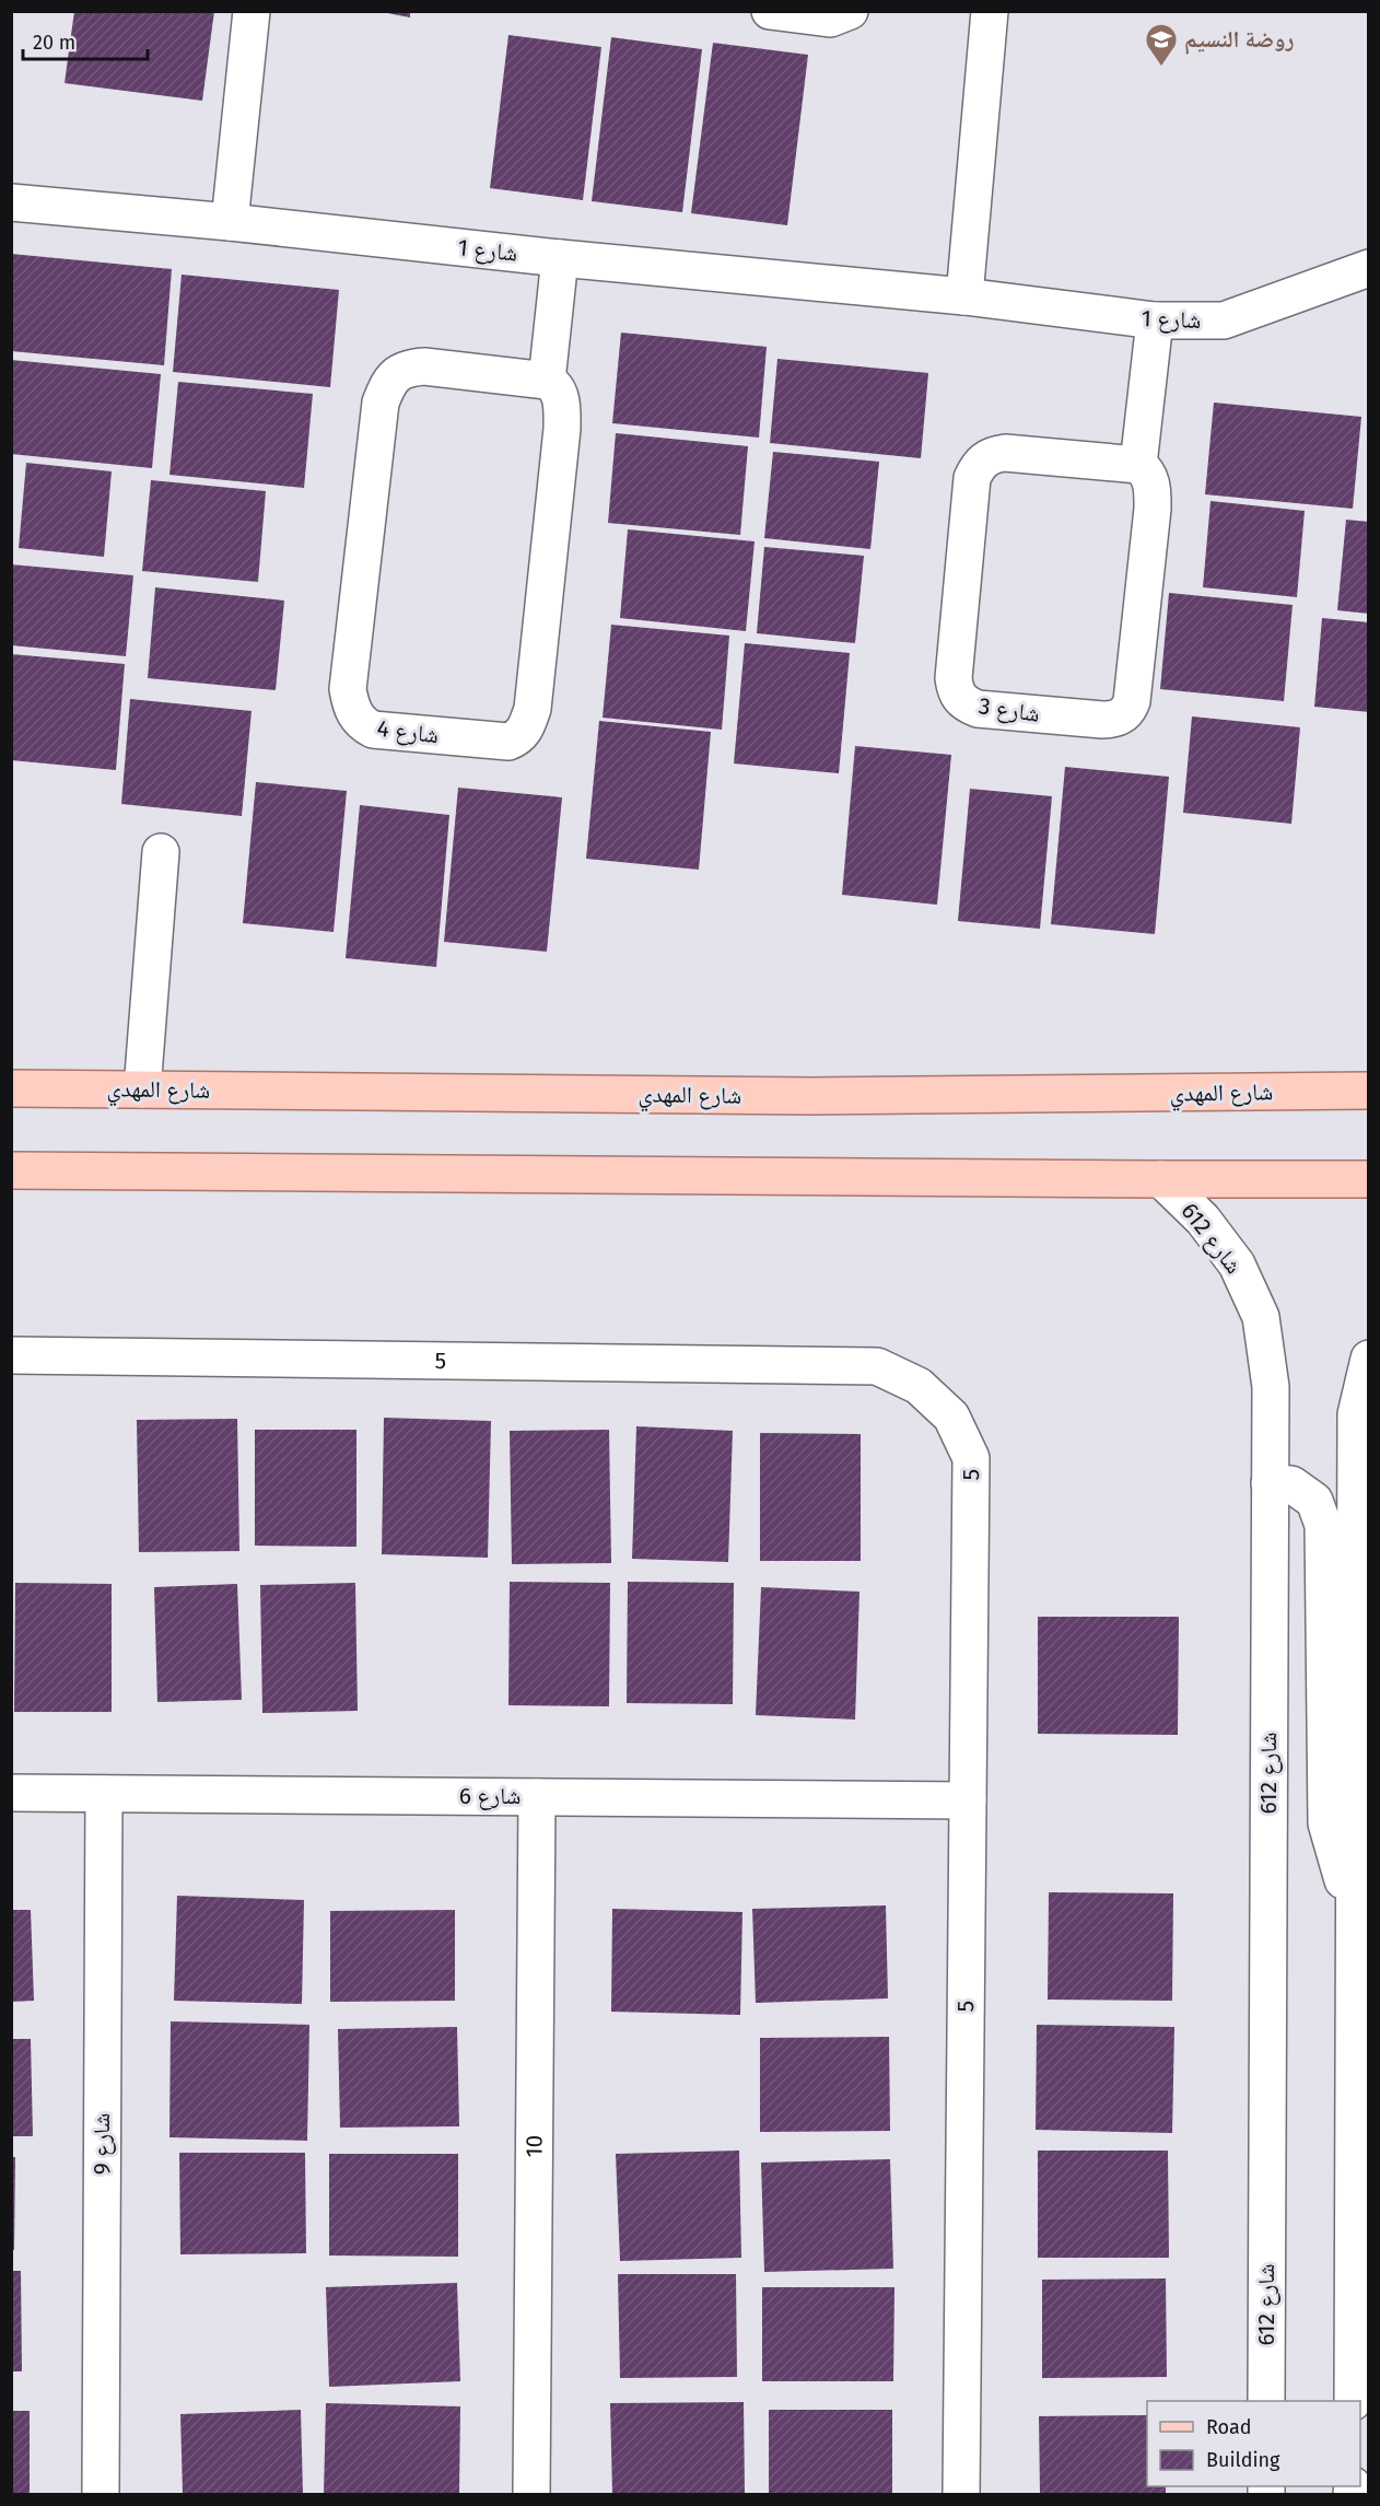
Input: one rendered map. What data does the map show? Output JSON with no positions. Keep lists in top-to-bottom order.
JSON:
{
  "streets": {
    "main road": ["شارع المهدي"],
    "street": [
      "شارع 1",
      "شارع 3",
      "شارع 4",
      "شارع 612",
      "5",
      "شارع 6",
      "شارع 9",
      "10"
    ]
  },
  "crossings": [
    ["5", "شارع 6"],
    ["شارع 6", "شارع 9"],
    ["شارع 6", "10"]
  ],
  "places": {
    "school or university": ["روضة النسيم"]
  },
  "legend": ["Road", "Building"],
  "scale_bar": "20 m"
}
